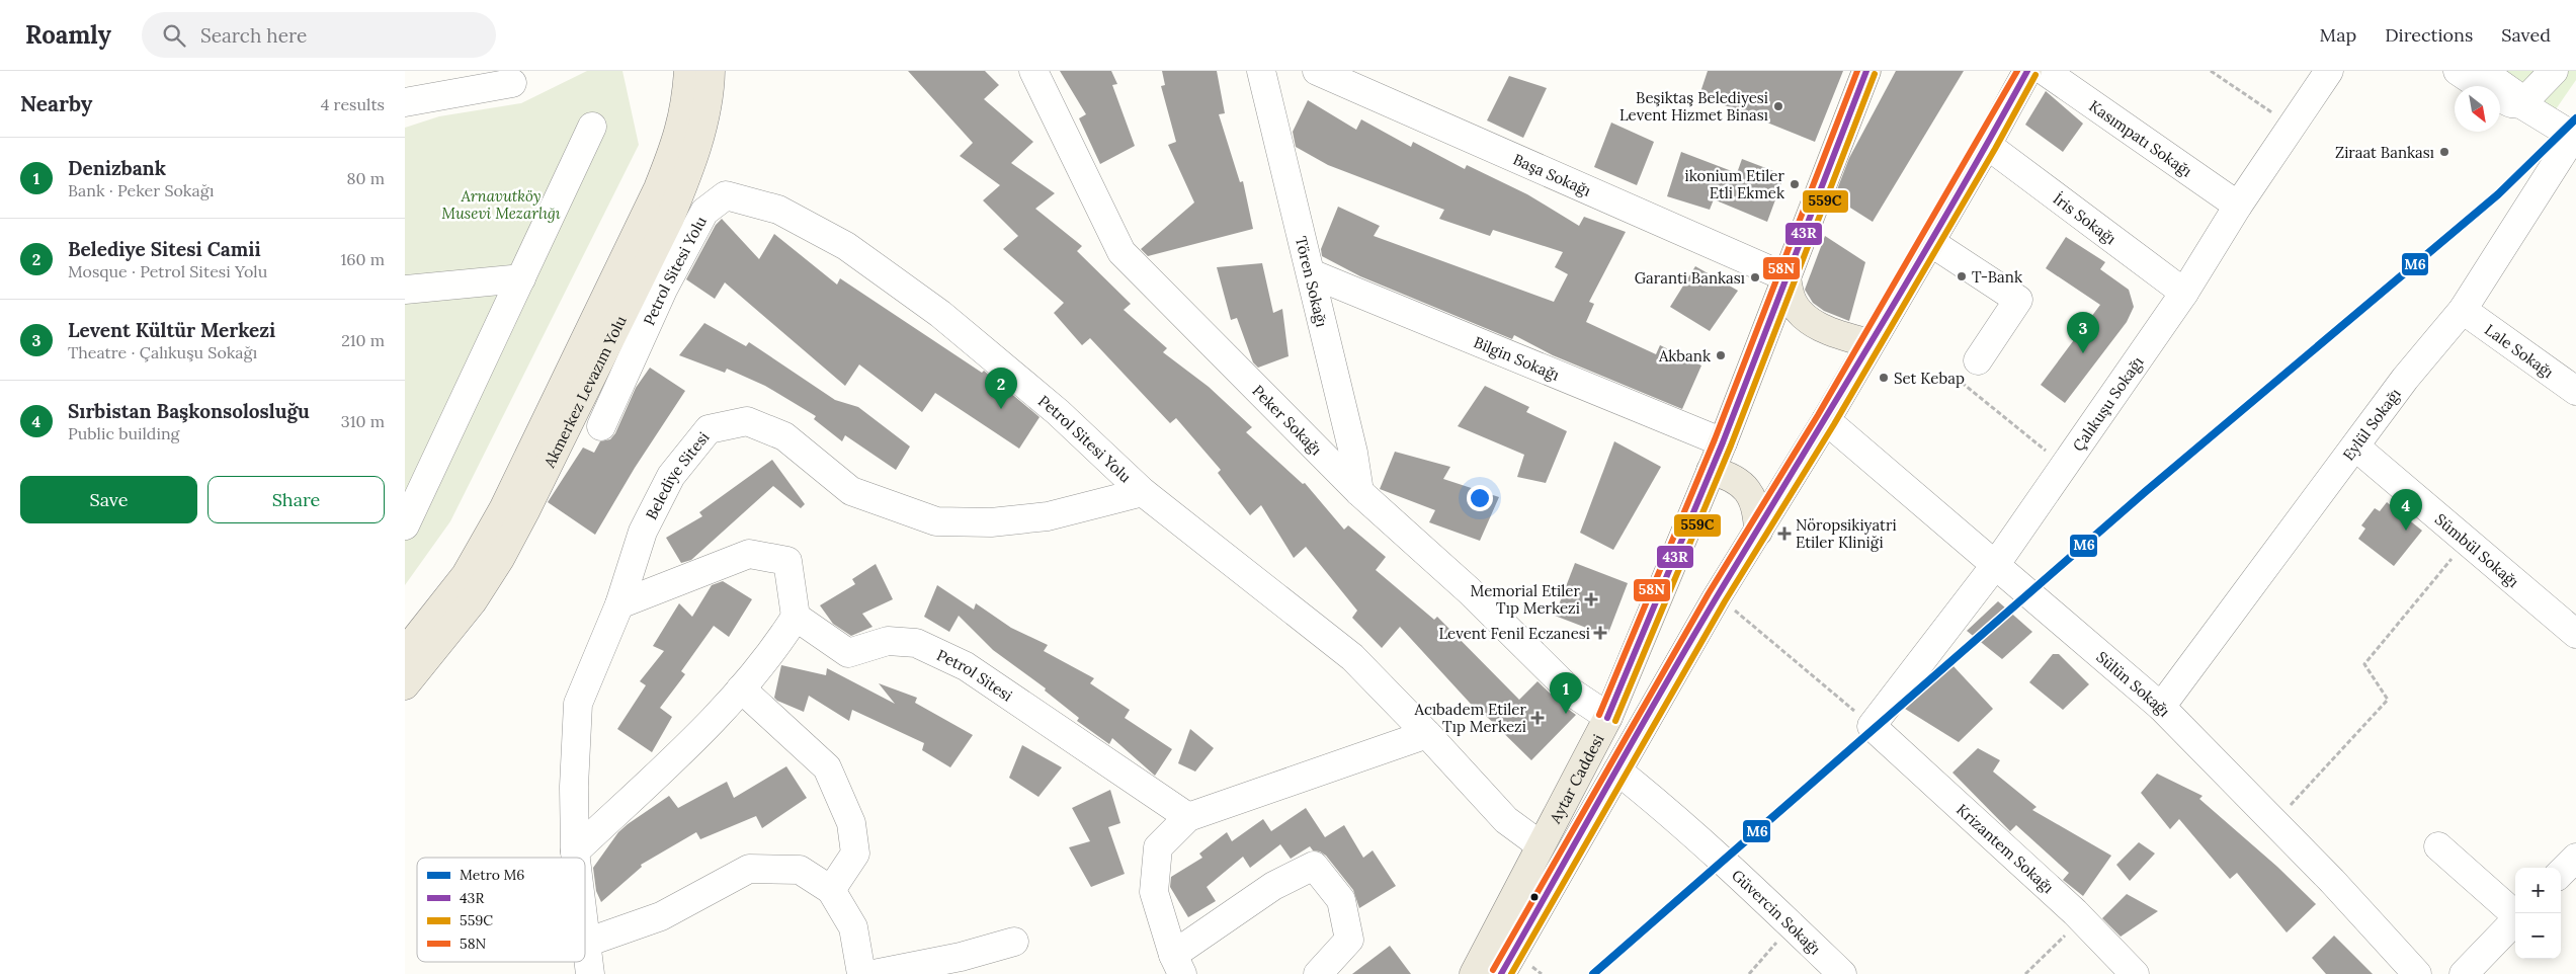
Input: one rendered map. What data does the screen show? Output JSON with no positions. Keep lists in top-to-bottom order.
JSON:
{
  "streets": {
    "main road": ["Akmerkez Levazım Yolu", "Aytar Caddesi"],
    "street": [
      "Kasımpatı Sokağı",
      "Başa Sokağı",
      "İris Sokağı",
      "Petrol Sitesi Yolu",
      "Tören Sokağı",
      "Lale Sokağı",
      "Bilgin Sokağı",
      "Çalıkuşu Sokağı",
      "Peker Sokağı",
      "Eylül Sokağı",
      "Belediye Sitesi",
      "Sümbül Sokağı",
      "Petrol Sitesi",
      "Sülün Sokağı",
      "Krizantem Sokağı",
      "Güvercin Sokağı"
    ]
  },
  "crossings": [
    ["Kasımpatı Sokağı", "Çalıkuşu Sokağı"],
    ["Başa Sokağı", "Aytar Caddesi"],
    ["İris Sokağı", "Çalıkuşu Sokağı"],
    ["Petrol Sitesi Yolu", "Belediye Sitesi"],
    ["Petrol Sitesi Yolu", "Aytar Caddesi"],
    ["Tören Sokağı", "Bilgin Sokağı"],
    ["Tören Sokağı", "Peker Sokağı"],
    ["Lale Sokağı", "Eylül Sokağı"],
    ["Bilgin Sokağı", "Aytar Caddesi"],
    ["Çalıkuşu Sokağı", "Sülün Sokağı"],
    ["Çalıkuşu Sokağı", "Krizantem Sokağı"],
    ["Peker Sokağı", "Aytar Caddesi"],
    ["Eylül Sokağı", "Sümbül Sokağı"],
    ["Eylül Sokağı", "Sülün Sokağı"]
  ],
  "parks": ["Arnavutköy Musevi Mezarlığı"],
  "places": {
    "other": [
      "Beşiktaş Belediyesi Levent Hizmet Binası",
      "Ziraat Bankası",
      "ikonium Etiler Etli Ekmek",
      "T-Bank",
      "Garanti Bankası",
      "Akbank",
      "Set Kebap"
    ],
    "health": [
      "Nöropsikiyatri Etiler Kliniği",
      "Memorial Etiler Tıp Merkezi",
      "Levent Fenil Eczanesi",
      "Acıbadem Etiler Tıp Merkezi"
    ]
  },
  "lines": [
    "transit line 43R",
    "transit line 58N",
    "transit line 559C",
    "metro line M6"
  ],
  "legend": [
    "Metro M6",
    "43R",
    "559C",
    "58N"
  ],
  "north": "bottom right",
  "page": {
    "header": "Roamly",
    "search": "Search here",
    "nav": ["Map", "Directions", "Saved"],
    "heading": ["Nearby", "4 results"],
    "list": [
      {
        "mark": "1",
        "name": "Denizbank",
        "note": "Bank · Peker Sokağı",
        "value": "80 m"
      },
      {
        "mark": "2",
        "name": "Belediye Sitesi Camii",
        "note": "Mosque · Petrol Sitesi Yolu",
        "value": "160 m"
      },
      {
        "mark": "3",
        "name": "Levent Kültür Merkezi",
        "note": "Theatre · Çalıkuşu Sokağı",
        "value": "210 m"
      },
      {
        "mark": "4",
        "name": "Sırbistan Başkonsolosluğu",
        "note": "Public building",
        "value": "310 m"
      }
    ],
    "pins": [
      "3",
      "2",
      "4",
      "1"
    ],
    "buttons": ["Save", "Share"],
    "map_buttons": ["+", "−"]
  }
}
